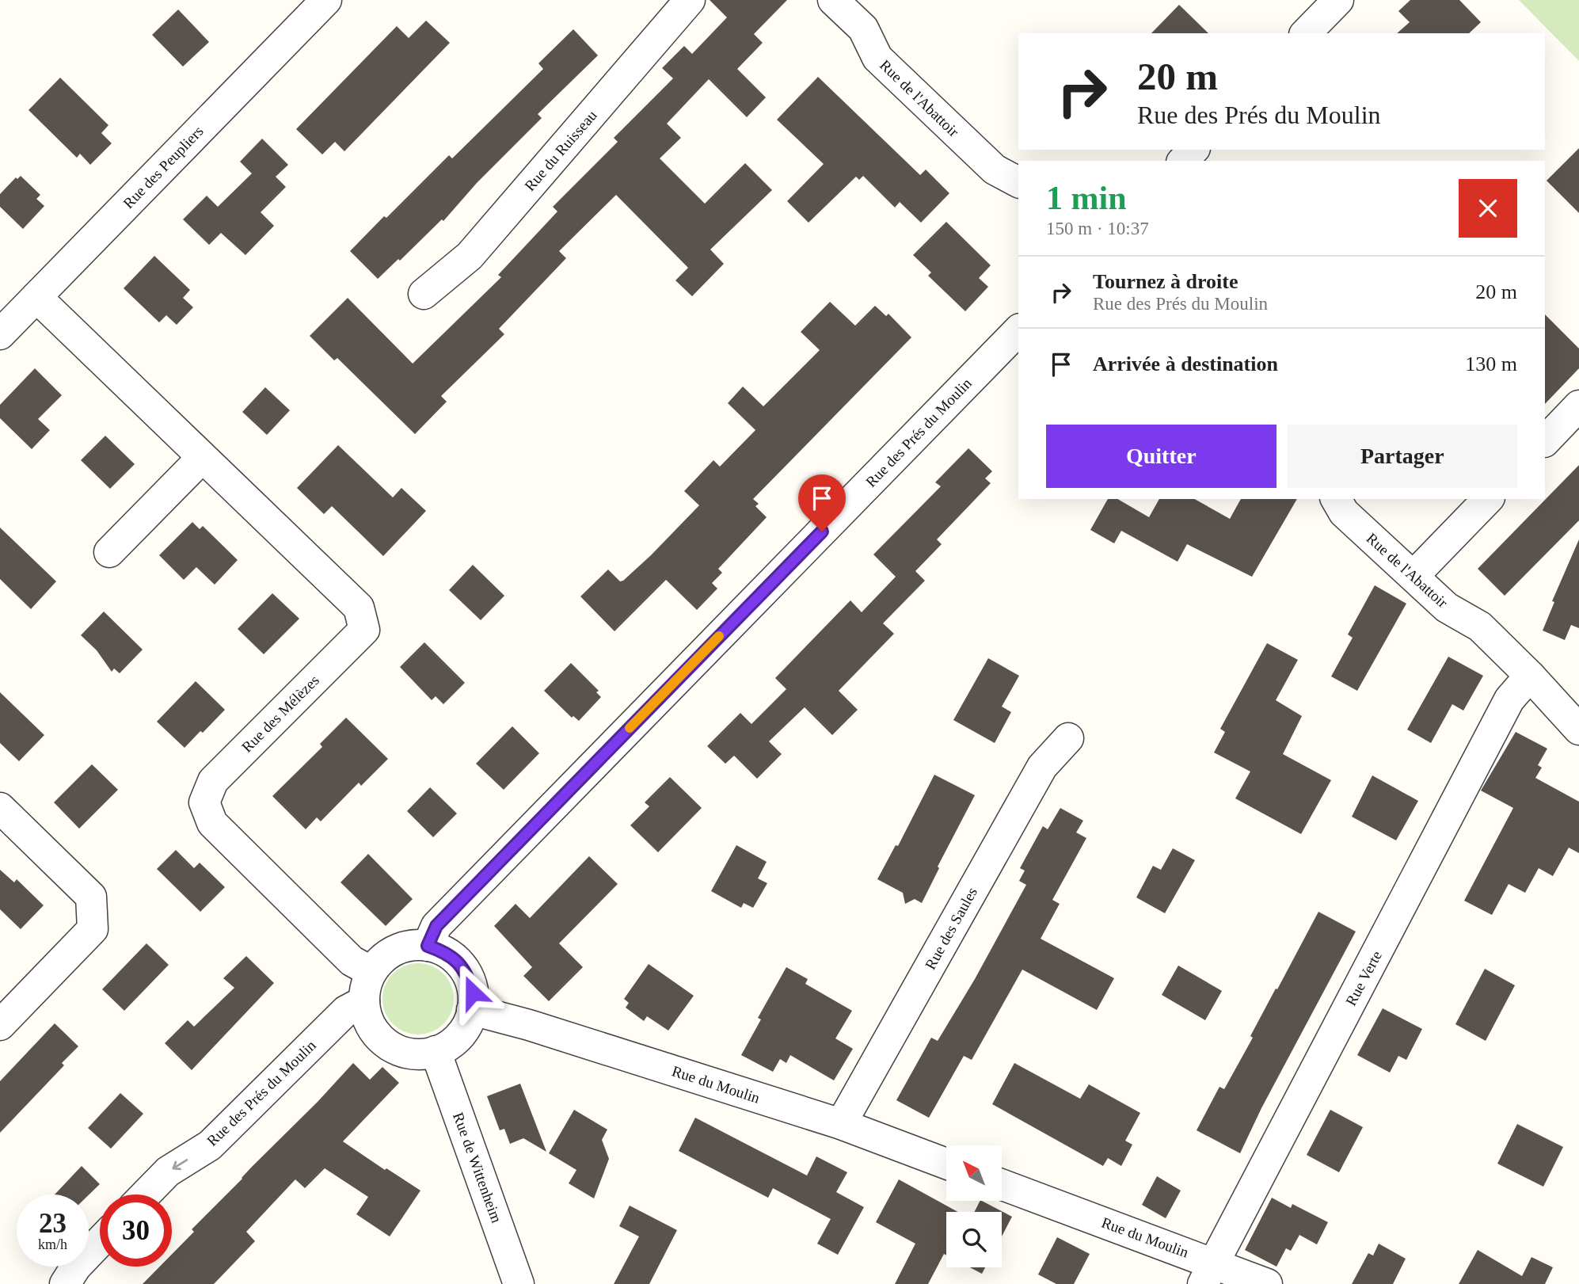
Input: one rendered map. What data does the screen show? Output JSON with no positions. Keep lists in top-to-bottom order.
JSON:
{
  "streets": {
    "street": [
      "Rue de l'Abattoir",
      "Rue du Ruisseau",
      "Rue des Peupliers",
      "Rue des Prés du Moulin",
      "Rue des Mélèzes",
      "Rue des Saules",
      "Rue Verte",
      "Rue du Moulin",
      "Rue de Wittenheim"
    ]
  },
  "crossings": [
    ["Rue de l'Abattoir", "Rue Verte"],
    ["Rue des Peupliers", "Rue des Mélèzes"],
    ["Rue des Prés du Moulin", "Rue des Mélèzes"],
    ["Rue des Prés du Moulin", "Rue du Moulin"],
    ["Rue des Prés du Moulin", "Rue de Wittenheim"],
    ["Rue des Mélèzes", "Rue du Moulin"],
    ["Rue des Mélèzes", "Rue de Wittenheim"],
    ["Rue des Saules", "Rue du Moulin"],
    ["Rue Verte", "Rue du Moulin"],
    ["Rue du Moulin", "Rue de Wittenheim"]
  ],
  "north": "top left",
  "page": {
    "turn": ["20 m", "Rue des Prés du Moulin"],
    "heading": ["1 min", "150 m · 10:37"],
    "list": [
      {
        "name": "Tournez à droite",
        "note": "Rue des Prés du Moulin",
        "value": "20 m"
      },
      {
        "name": "Arrivée à destination",
        "value": "130 m"
      }
    ],
    "buttons": ["Quitter", "Partager"],
    "speed": "23 km/h",
    "limit": "30"
  }
}
